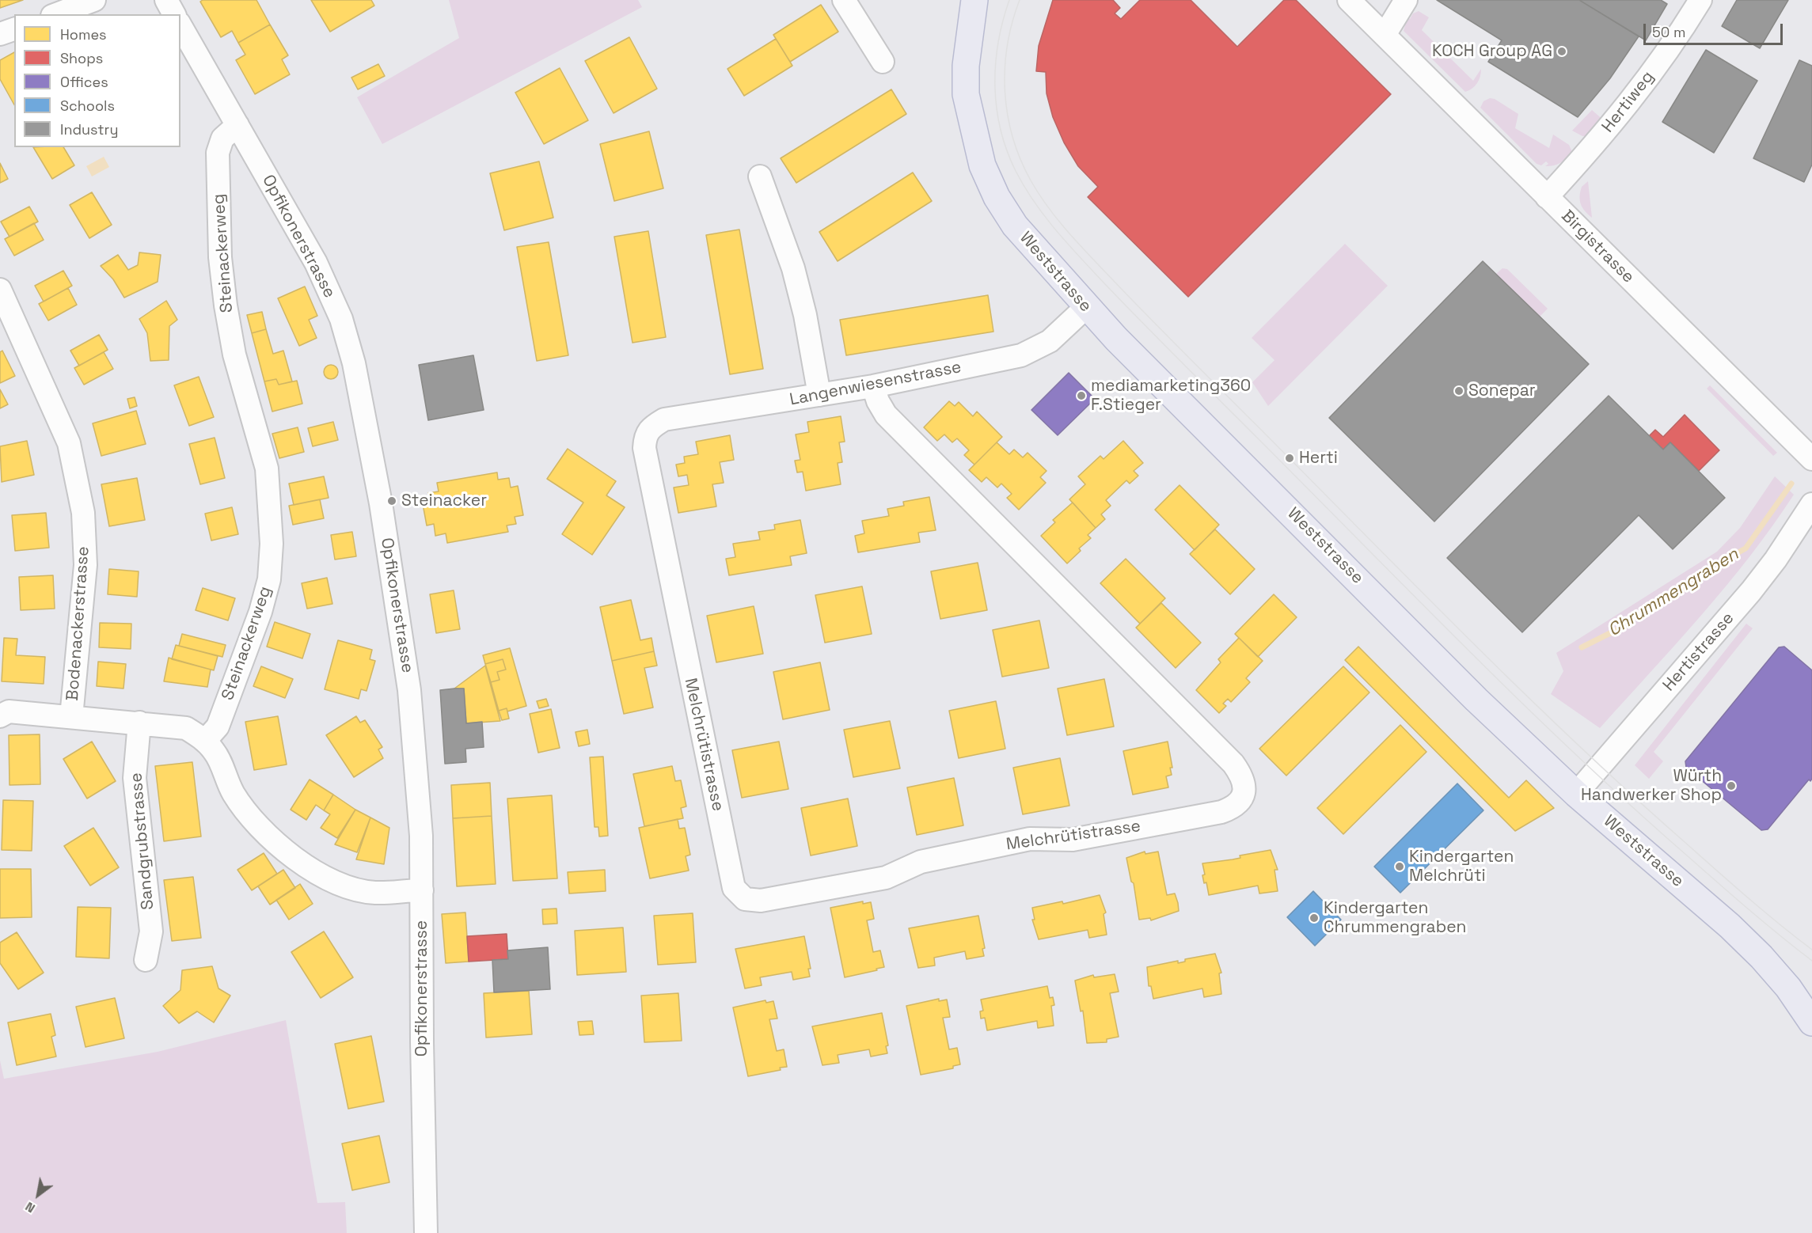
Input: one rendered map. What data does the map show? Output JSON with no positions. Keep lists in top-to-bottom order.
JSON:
{
  "streets": {
    "main road": ["Weststrasse"],
    "street": [
      "Hertiweg",
      "Opfikonerstrasse",
      "Birgistrasse",
      "Steinackerweg",
      "Langenwiesenstrasse",
      "Bodenackerstrasse",
      "Hertistrasse",
      "Melchrütistrasse",
      "Sandgrubstrasse"
    ]
  },
  "crossings": [
    ["Hertiweg", "Birgistrasse"],
    ["Opfikonerstrasse", "Steinackerweg"],
    ["Weststrasse", "Langenwiesenstrasse"],
    ["Weststrasse", "Hertistrasse"],
    ["Langenwiesenstrasse", "Melchrütistrasse"]
  ],
  "water": ["Chrummengraben"],
  "places": [
    "KOCH Group AG",
    "Sonepar",
    "mediamarketing360 F.Stieger",
    "Herti",
    "Steinacker",
    "Würth Handwerker Shop",
    "Kindergarten Melchrüti",
    "Kindergarten Chrummengraben"
  ],
  "legend": [
    "Homes",
    "Shops",
    "Offices",
    "Schools",
    "Industry"
  ],
  "scale_bar": "50 m",
  "north": "bottom left"
}
